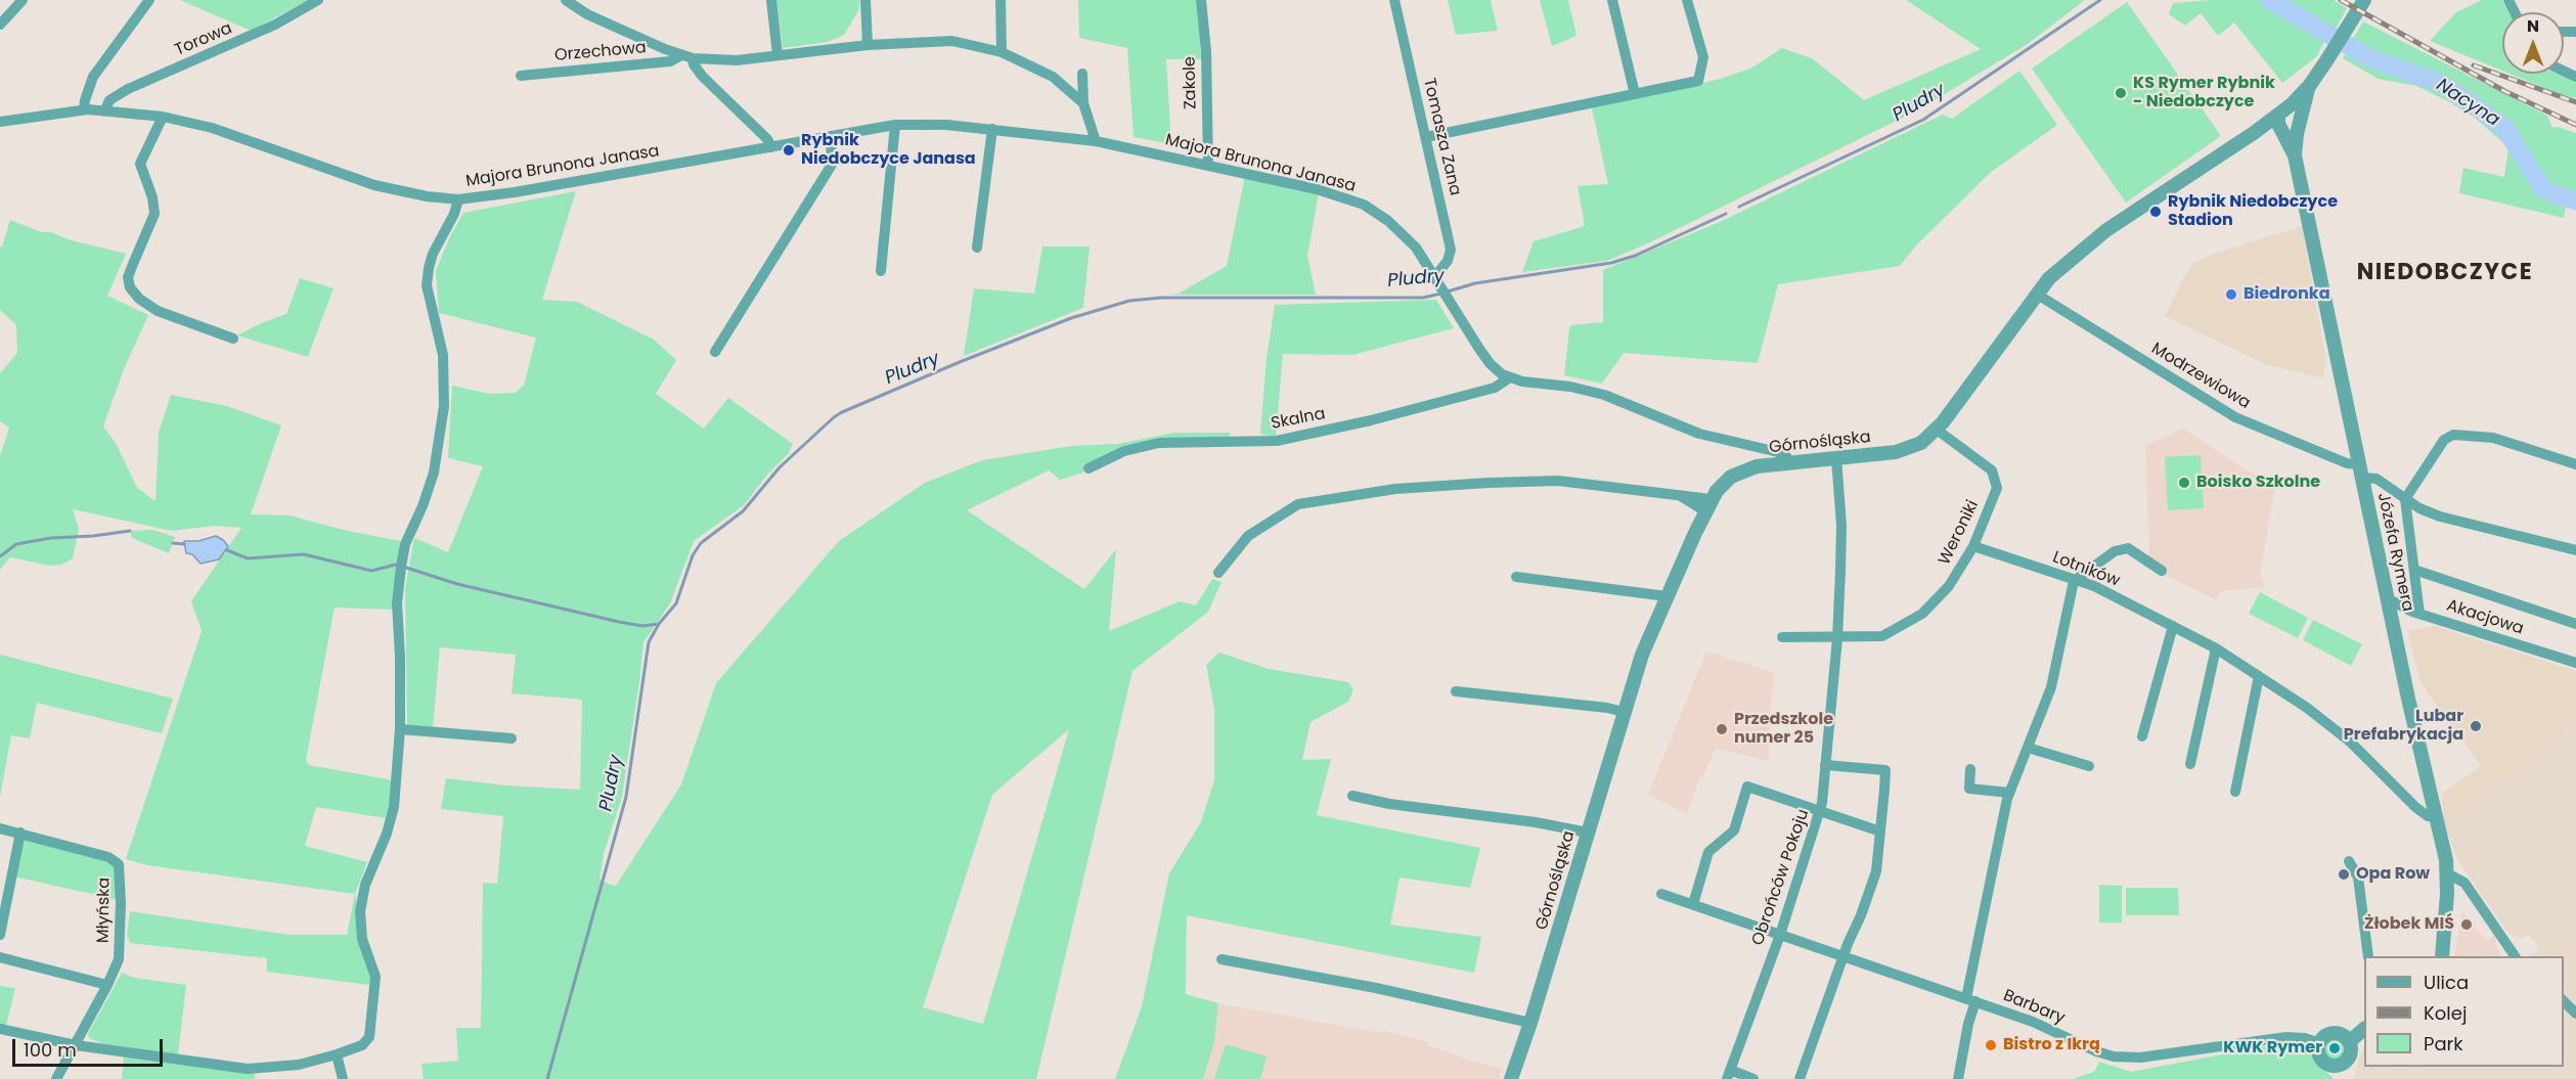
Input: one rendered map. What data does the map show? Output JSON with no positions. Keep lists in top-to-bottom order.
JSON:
{
  "streets": {
    "street": [
      "Torowa",
      "Orzechowa",
      "Zakole",
      "Tomasza Zana",
      "Majora Brunona Janasa",
      "Modrzewiowa",
      "Skalna",
      "Górnośląska",
      "Weroniki",
      "Józefa Rymera",
      "Lotników",
      "Akacjowa",
      "Obrońców Pokoju",
      "Młyńska",
      "Barbary"
    ]
  },
  "crossings": [
    ["Torowa", "Majora Brunona Janasa"],
    ["Zakole", "Majora Brunona Janasa"],
    ["Tomasza Zana", "Majora Brunona Janasa"],
    ["Majora Brunona Janasa", "Skalna"],
    ["Majora Brunona Janasa", "Górnośląska"],
    ["Modrzewiowa", "Górnośląska"],
    ["Modrzewiowa", "Józefa Rymera"],
    ["Górnośląska", "Weroniki"],
    ["Górnośląska", "Józefa Rymera"],
    ["Górnośląska", "Obrońców Pokoju"],
    ["Weroniki", "Lotników"],
    ["Weroniki", "Obrońców Pokoju"],
    ["Józefa Rymera", "Lotników"],
    ["Józefa Rymera", "Akacjowa"],
    ["Obrońców Pokoju", "Barbary"]
  ],
  "districts": ["NIEDOBCZYCE"],
  "water": ["Pludry", "Nacyna"],
  "places": [
    "KS Rymer Rybnik - Niedobczyce",
    "Rybnik Niedobczyce Janasa",
    "Rybnik Niedobczyce Stadion",
    "Biedronka",
    "Boisko Szkolne",
    "Lubar Prefabrykacja",
    "Przedszkole numer 25",
    "Opa Row",
    "Żłobek MIŚ",
    "Bistro z Ikrą",
    "KWK Rymer"
  ],
  "legend": ["Ulica", "Kolej", "Park"],
  "scale_bar": "100 m",
  "north": "top"
}
